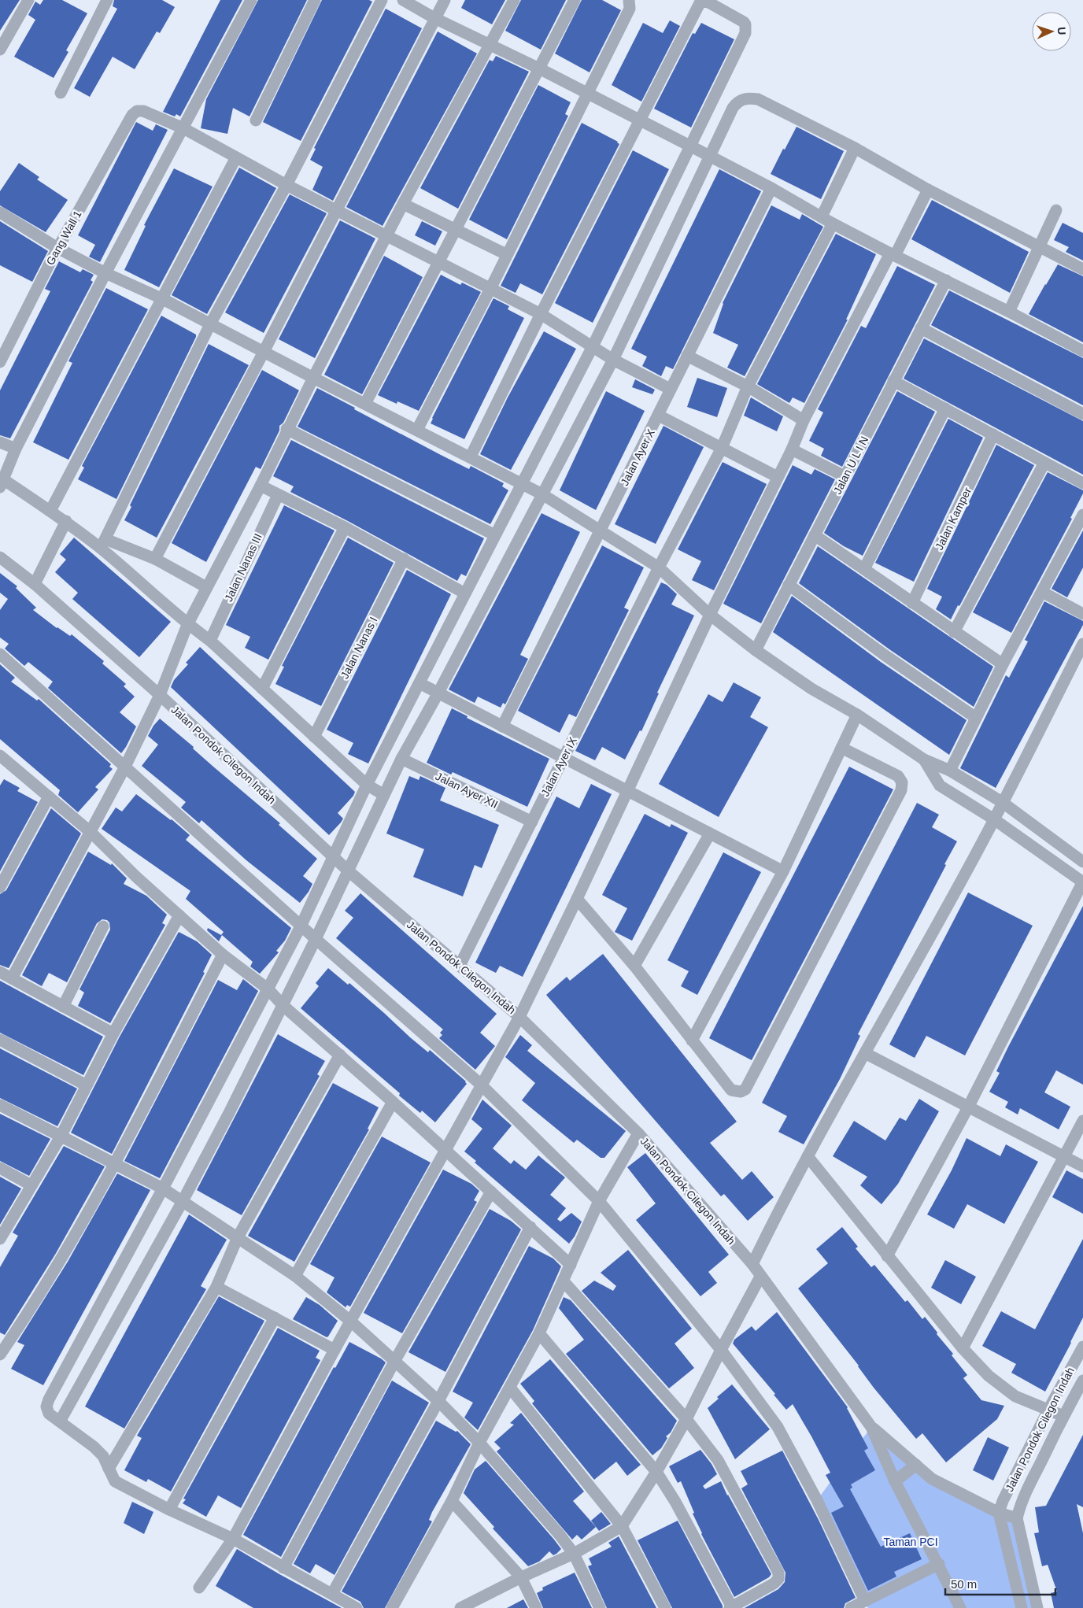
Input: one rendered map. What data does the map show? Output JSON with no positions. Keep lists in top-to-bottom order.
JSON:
{
  "streets": {
    "street": [
      "Gang Wall 1",
      "Jalan Ayer X",
      "Jalan U L I N",
      "Jalan Kamper",
      "Jalan Nanas III",
      "Jalan Nanas I",
      "Jalan Pondok Cilegon Indah",
      "Jalan Ayer IX",
      "Jalan Ayer XII"
    ]
  },
  "crossings": [
    ["Jalan Pondok Cilegon Indah", "Jalan Ayer IX"],
    ["Jalan Ayer IX", "Jalan Ayer XII"]
  ],
  "parks": ["Taman PCI"],
  "scale_bar": "50 m",
  "north": "right"
}
